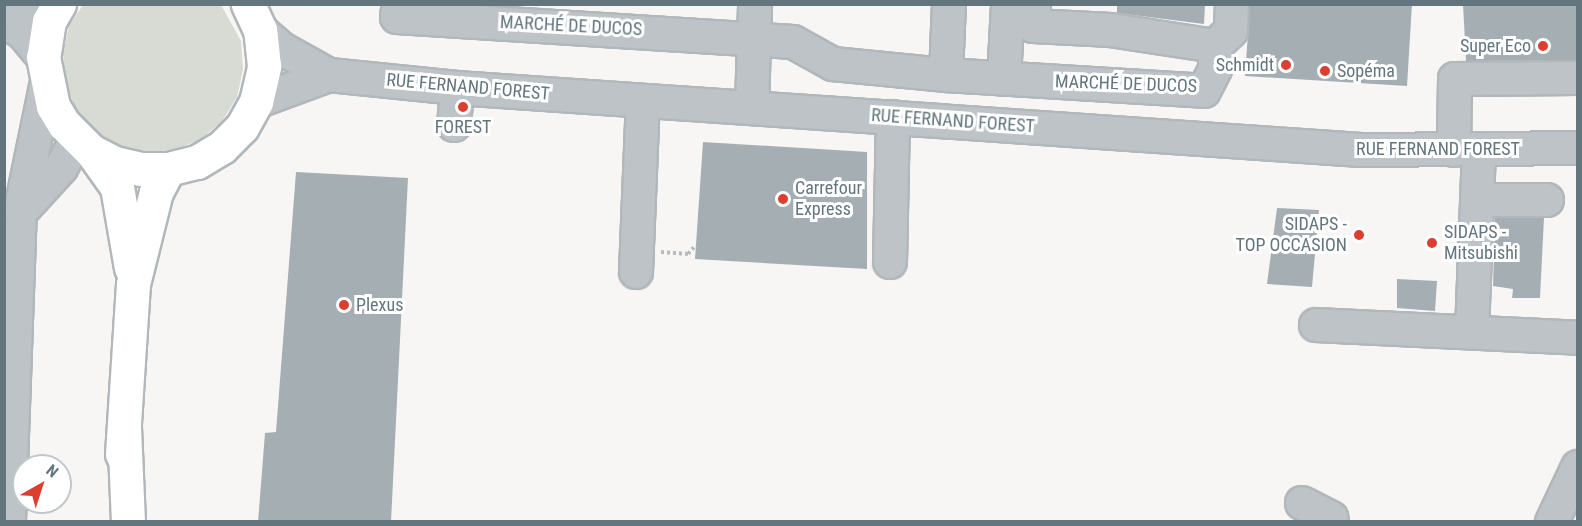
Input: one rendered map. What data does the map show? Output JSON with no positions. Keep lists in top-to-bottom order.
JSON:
{
  "streets": {
    "street": ["MARCHÉ DE DUCOS", "RUE FERNAND FOREST"]
  },
  "places": [
    "Super Eco",
    "Schmidt",
    "Sopéma",
    "FOREST",
    "Carrefour Express",
    "SIDAPS - TOP OCCASION",
    "SIDAPS - Mitsubishi",
    "Plexus"
  ],
  "north": "top right"
}
